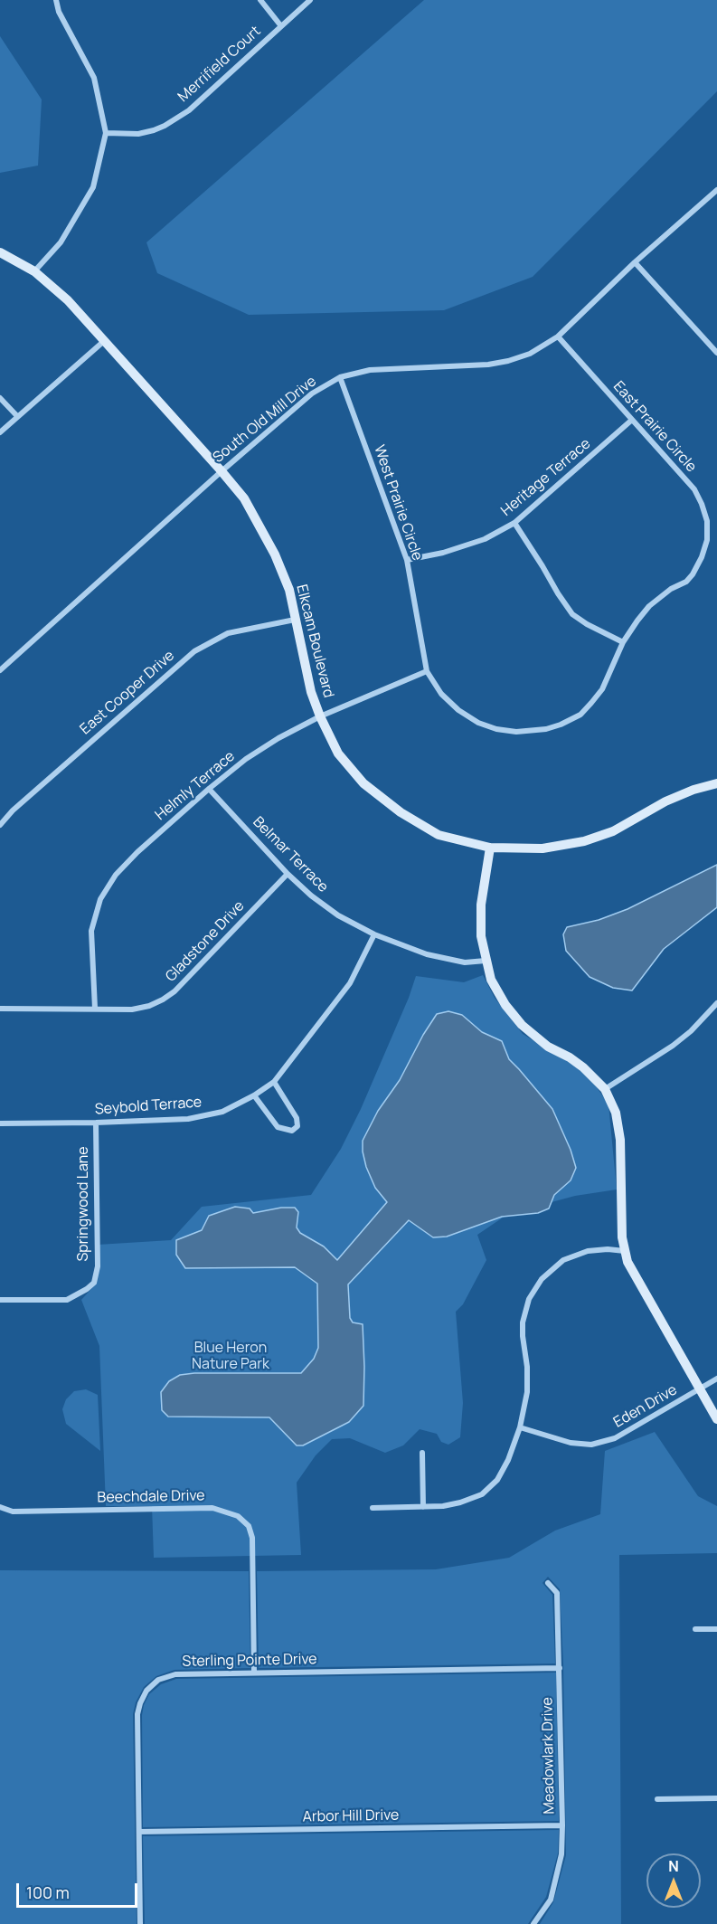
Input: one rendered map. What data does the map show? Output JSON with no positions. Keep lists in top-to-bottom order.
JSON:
{
  "streets": {
    "street": [
      "Merrifield Court",
      "South Old Mill Drive",
      "East Prairie Circle",
      "Heritage Terrace",
      "West Prairie Circle",
      "Elkcam Boulevard",
      "East Cooper Drive",
      "Helmly Terrace",
      "Belmar Terrace",
      "Gladstone Drive",
      "Seybold Terrace",
      "Springwood Lane",
      "Eden Drive",
      "Beechdale Drive",
      "Sterling Pointe Drive",
      "Meadowlark Drive",
      "Arbor Hill Drive"
    ]
  },
  "crossings": [
    ["South Old Mill Drive", "East Prairie Circle"],
    ["South Old Mill Drive", "West Prairie Circle"],
    ["South Old Mill Drive", "Elkcam Boulevard"],
    ["East Prairie Circle", "Heritage Terrace"],
    ["East Prairie Circle", "West Prairie Circle"],
    ["East Prairie Circle", "Helmly Terrace"],
    ["Heritage Terrace", "West Prairie Circle"],
    ["West Prairie Circle", "Helmly Terrace"],
    ["Elkcam Boulevard", "East Cooper Drive"],
    ["Elkcam Boulevard", "Helmly Terrace"],
    ["Helmly Terrace", "Belmar Terrace"],
    ["Helmly Terrace", "Gladstone Drive"],
    ["Belmar Terrace", "Gladstone Drive"],
    ["Belmar Terrace", "Seybold Terrace"],
    ["Seybold Terrace", "Springwood Lane"],
    ["Beechdale Drive", "Sterling Pointe Drive"],
    ["Sterling Pointe Drive", "Meadowlark Drive"],
    ["Sterling Pointe Drive", "Arbor Hill Drive"],
    ["Meadowlark Drive", "Arbor Hill Drive"]
  ],
  "parks": ["Blue Heron Nature Park"],
  "scale_bar": "100 m",
  "north": "top"
}
